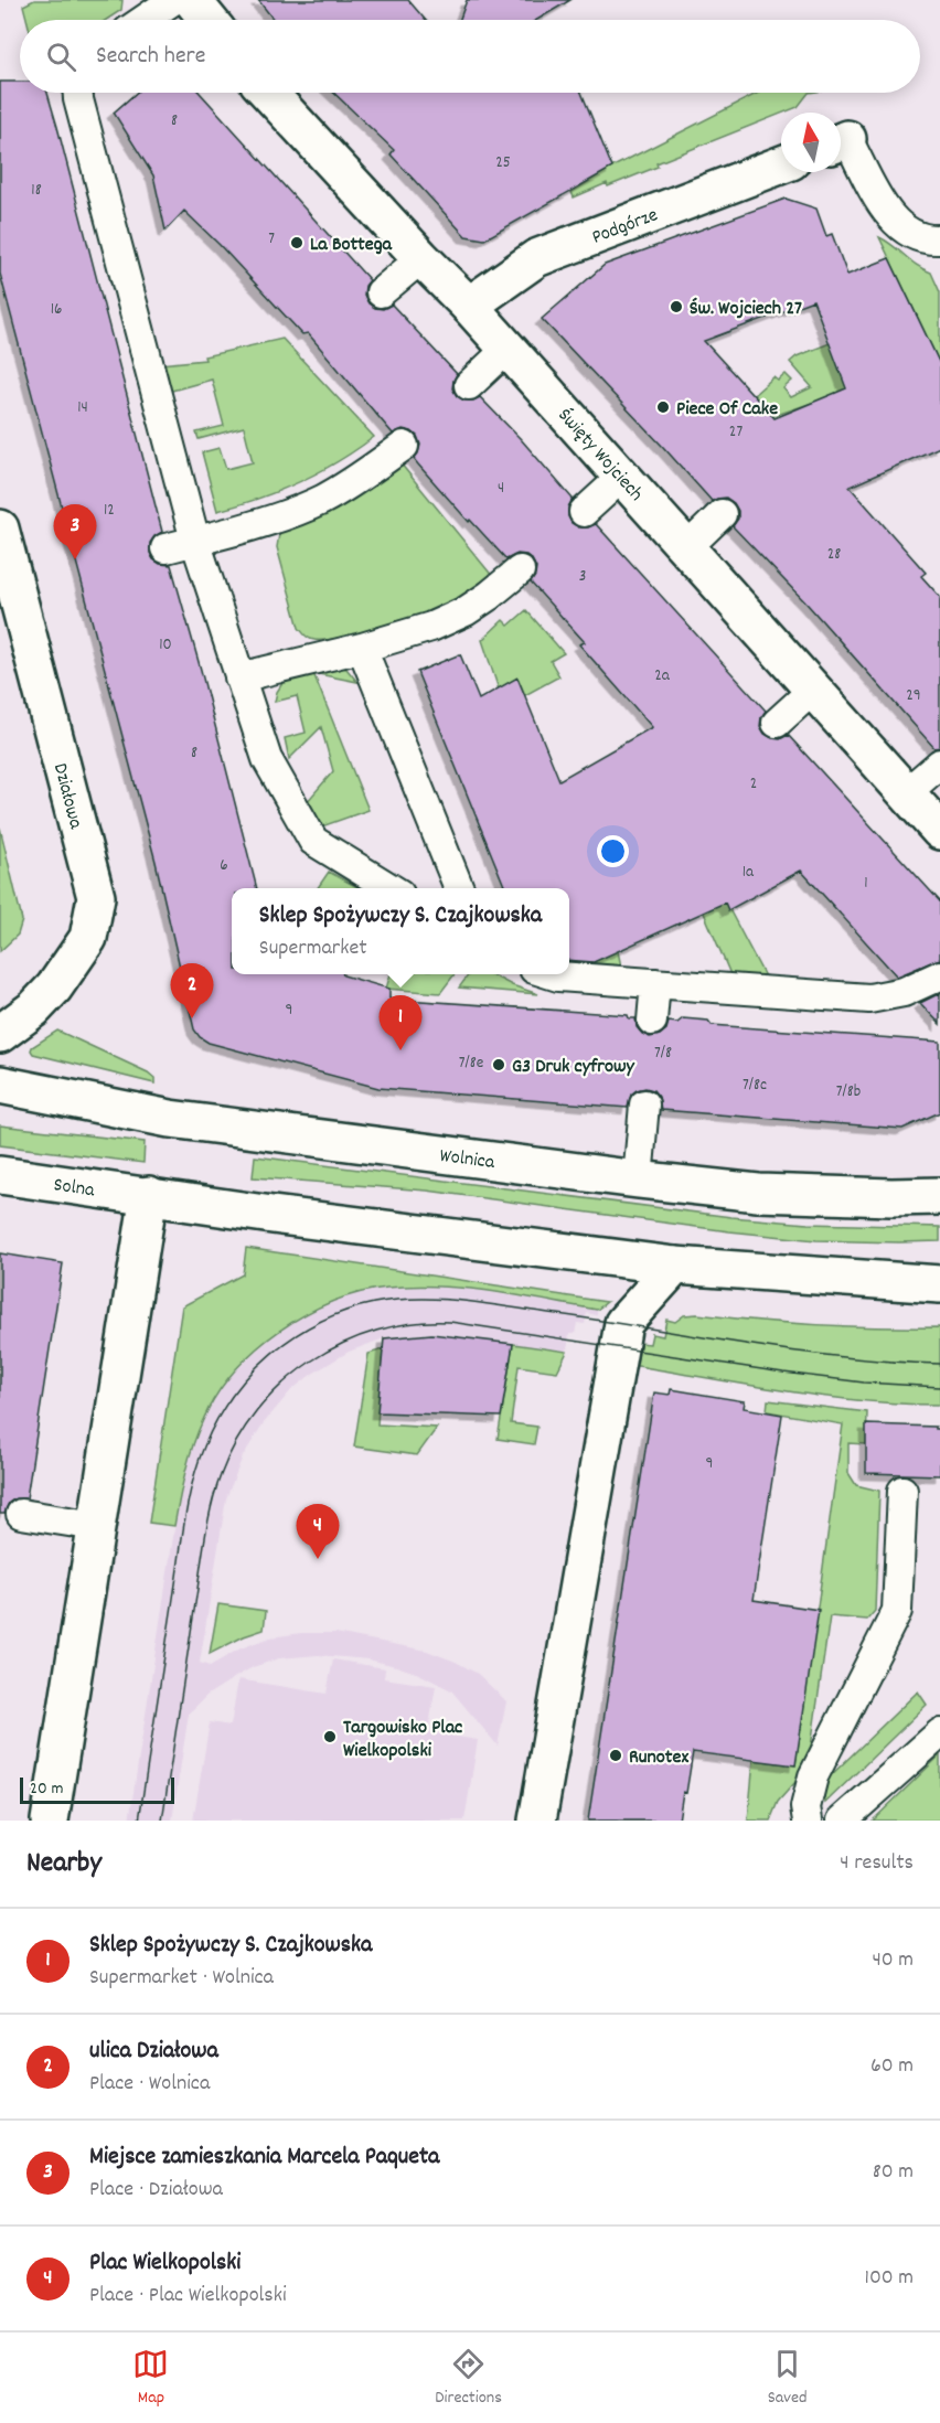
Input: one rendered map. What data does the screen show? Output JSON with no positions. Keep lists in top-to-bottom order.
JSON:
{
  "streets": {
    "street": [
      "Podgórze",
      "Święty Wojciech",
      "Działowa",
      "Wolnica",
      "Solna"
    ]
  },
  "crossings": [
    ["Podgórze", "Święty Wojciech"]
  ],
  "places": [
    "La Bottega",
    "Św. Wojciech 27",
    "Piece Of Cake",
    "G3 Druk cyfrowy",
    "Targowisko Plac Wielkopolski",
    "Runotex"
  ],
  "house_numbers": [
    "8",
    "25",
    "18",
    "7",
    "16",
    "14",
    "27",
    "4",
    "12",
    "28",
    "3",
    "10",
    "2a",
    "29",
    "8",
    "2",
    "6",
    "1a",
    "1",
    "9",
    "7/8",
    "7/8e",
    "7/8c",
    "7/8b",
    "9"
  ],
  "scale_bar": "20 m",
  "north": "top",
  "page": {
    "search": "Search here",
    "pins": [
      "3",
      "2",
      "1",
      "4"
    ],
    "popup": ["Sklep Spożywczy S. Czajkowska", "Supermarket"],
    "scale": "20 m",
    "heading": ["Nearby", "4 results"],
    "list": [
      {
        "mark": "1",
        "name": "Sklep Spożywczy S. Czajkowska",
        "note": "Supermarket · Wolnica",
        "value": "40 m"
      },
      {
        "mark": "2",
        "name": "ulica Działowa",
        "note": "Place · Wolnica",
        "value": "60 m"
      },
      {
        "mark": "3",
        "name": "Miejsce zamieszkania Marcela Paqueta",
        "note": "Place · Działowa",
        "value": "80 m"
      },
      {
        "mark": "4",
        "name": "Plac Wielkopolski",
        "note": "Place · Plac Wielkopolski",
        "value": "100 m"
      }
    ],
    "nav": ["Map", "Directions", "Saved"]
  }
}
